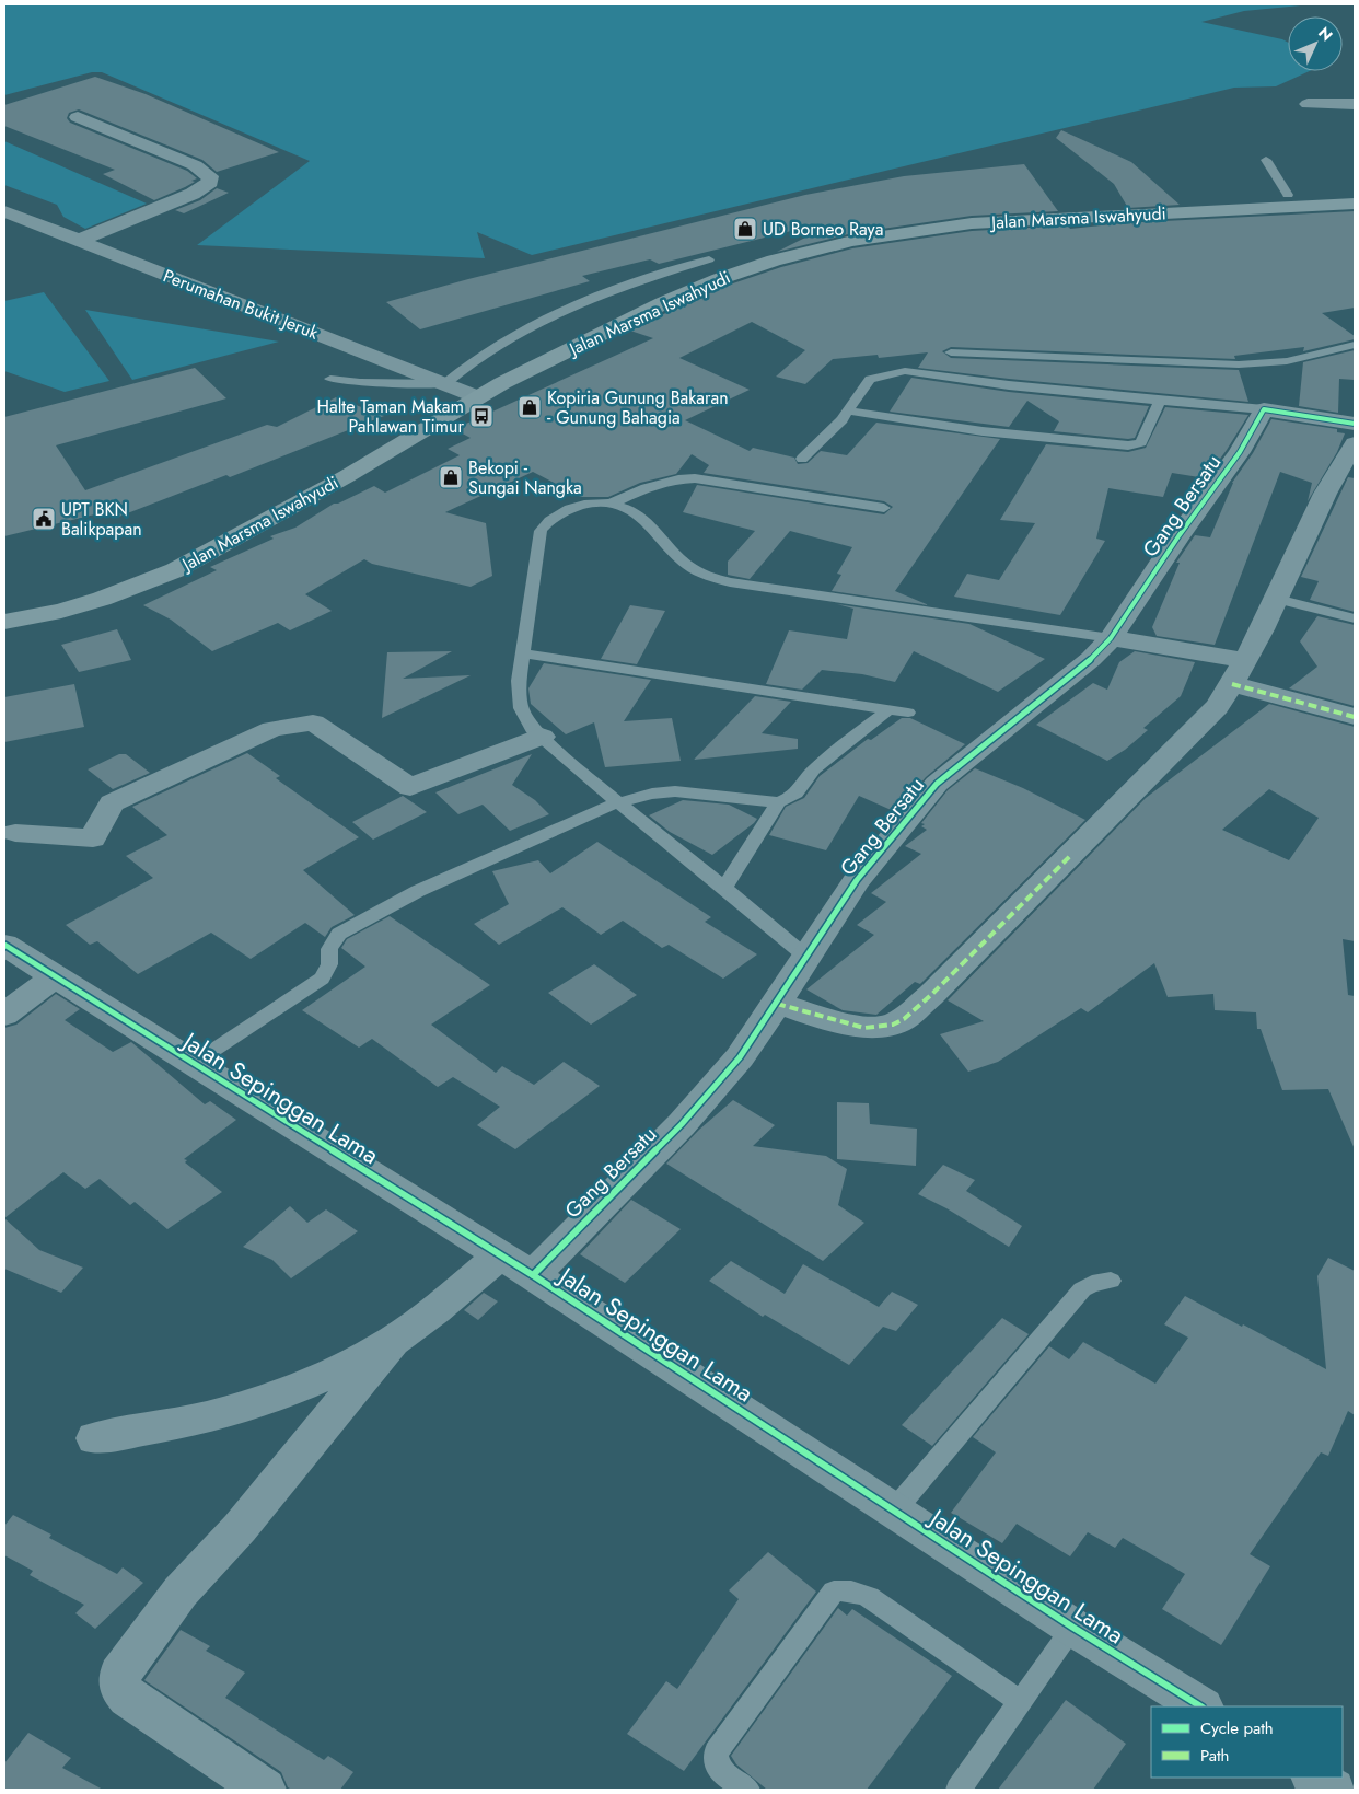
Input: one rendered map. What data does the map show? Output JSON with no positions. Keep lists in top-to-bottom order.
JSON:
{
  "streets": {
    "highway": ["Jalan Marsma Iswahyudi"],
    "street": ["Perumahan Bukit Jeruk", "Gang Bersatu", "Jalan Sepinggan Lama"]
  },
  "crossings": [
    ["Jalan Marsma Iswahyudi", "Perumahan Bukit Jeruk"],
    ["Gang Bersatu", "Jalan Sepinggan Lama"]
  ],
  "places": {
    "shop": ["UD Borneo Raya", "Kopiria Gunung Bakaran - Gunung Bahagia", "Bekopi - Sungai Nangka"],
    "bus stop": ["Halte Taman Makam Pahlawan Timur"],
    "public building": ["UPT BKN Balikpapan"]
  },
  "legend": ["Cycle path", "Path"],
  "north": "top right"
}
